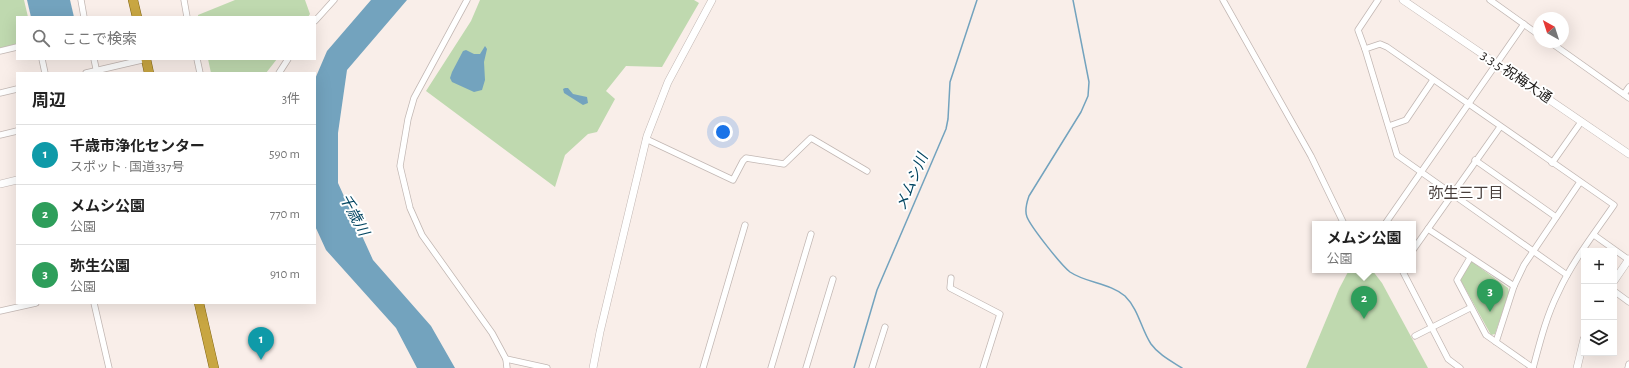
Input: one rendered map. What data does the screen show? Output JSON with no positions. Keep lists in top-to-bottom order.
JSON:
{
  "streets": {
    "street": ["3.3.5 祝梅大通"]
  },
  "districts": ["弥生三丁目"],
  "water": ["メムシ川", "千歳川"],
  "north": "top left",
  "page": {
    "search": "ここで検索",
    "heading": ["周辺", "3件"],
    "list": [
      {
        "mark": "1",
        "name": "千歳市浄化センター",
        "note": "スポット · 国道337号",
        "value": "590 m"
      },
      {
        "mark": "2",
        "name": "メムシ公園",
        "note": "公園",
        "value": "770 m"
      },
      {
        "mark": "3",
        "name": "弥生公園",
        "note": "公園",
        "value": "910 m"
      }
    ],
    "popup": ["メムシ公園", "公園"],
    "map_buttons": ["+", "−"],
    "pins": ["3", "2", "1"]
  }
}
